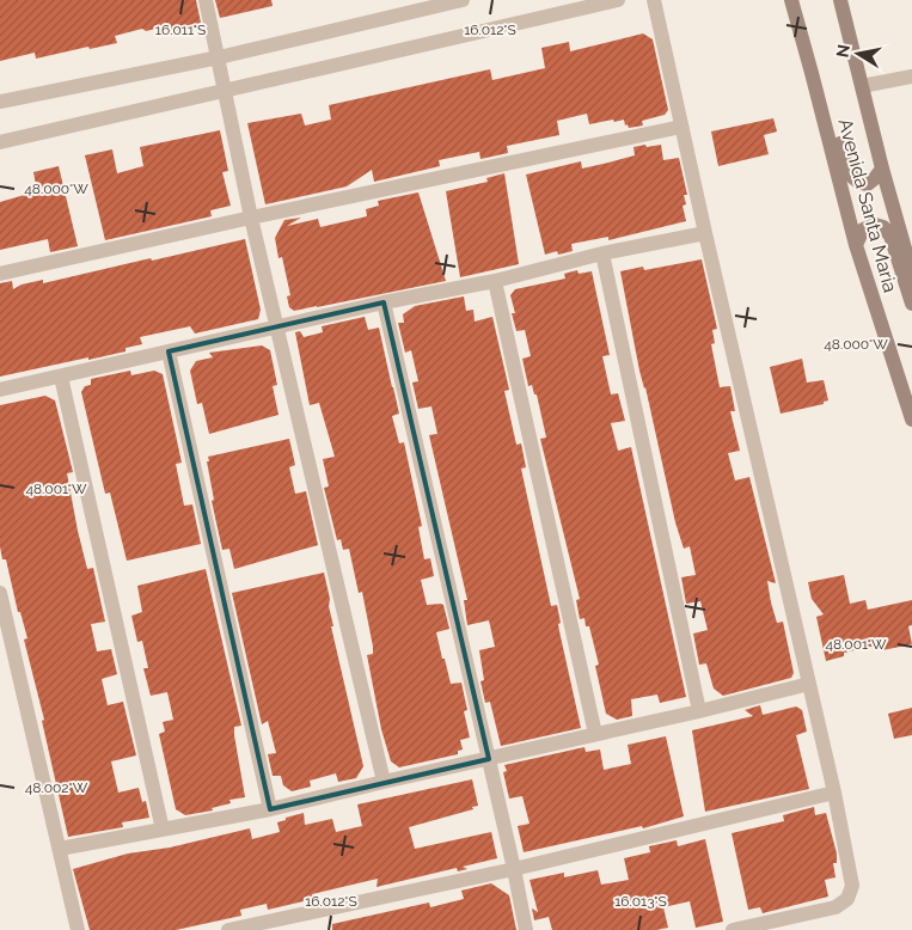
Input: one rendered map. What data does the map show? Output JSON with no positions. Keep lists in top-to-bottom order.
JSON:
{
  "streets": {
    "main road": ["Avenida Santa Maria"]
  },
  "north": "left",
  "coordinates": [
    "16.011°S",
    "16.012°S",
    "48.000°W",
    "48.001°W",
    "48.002°W",
    "16.013°S"
  ]
}
